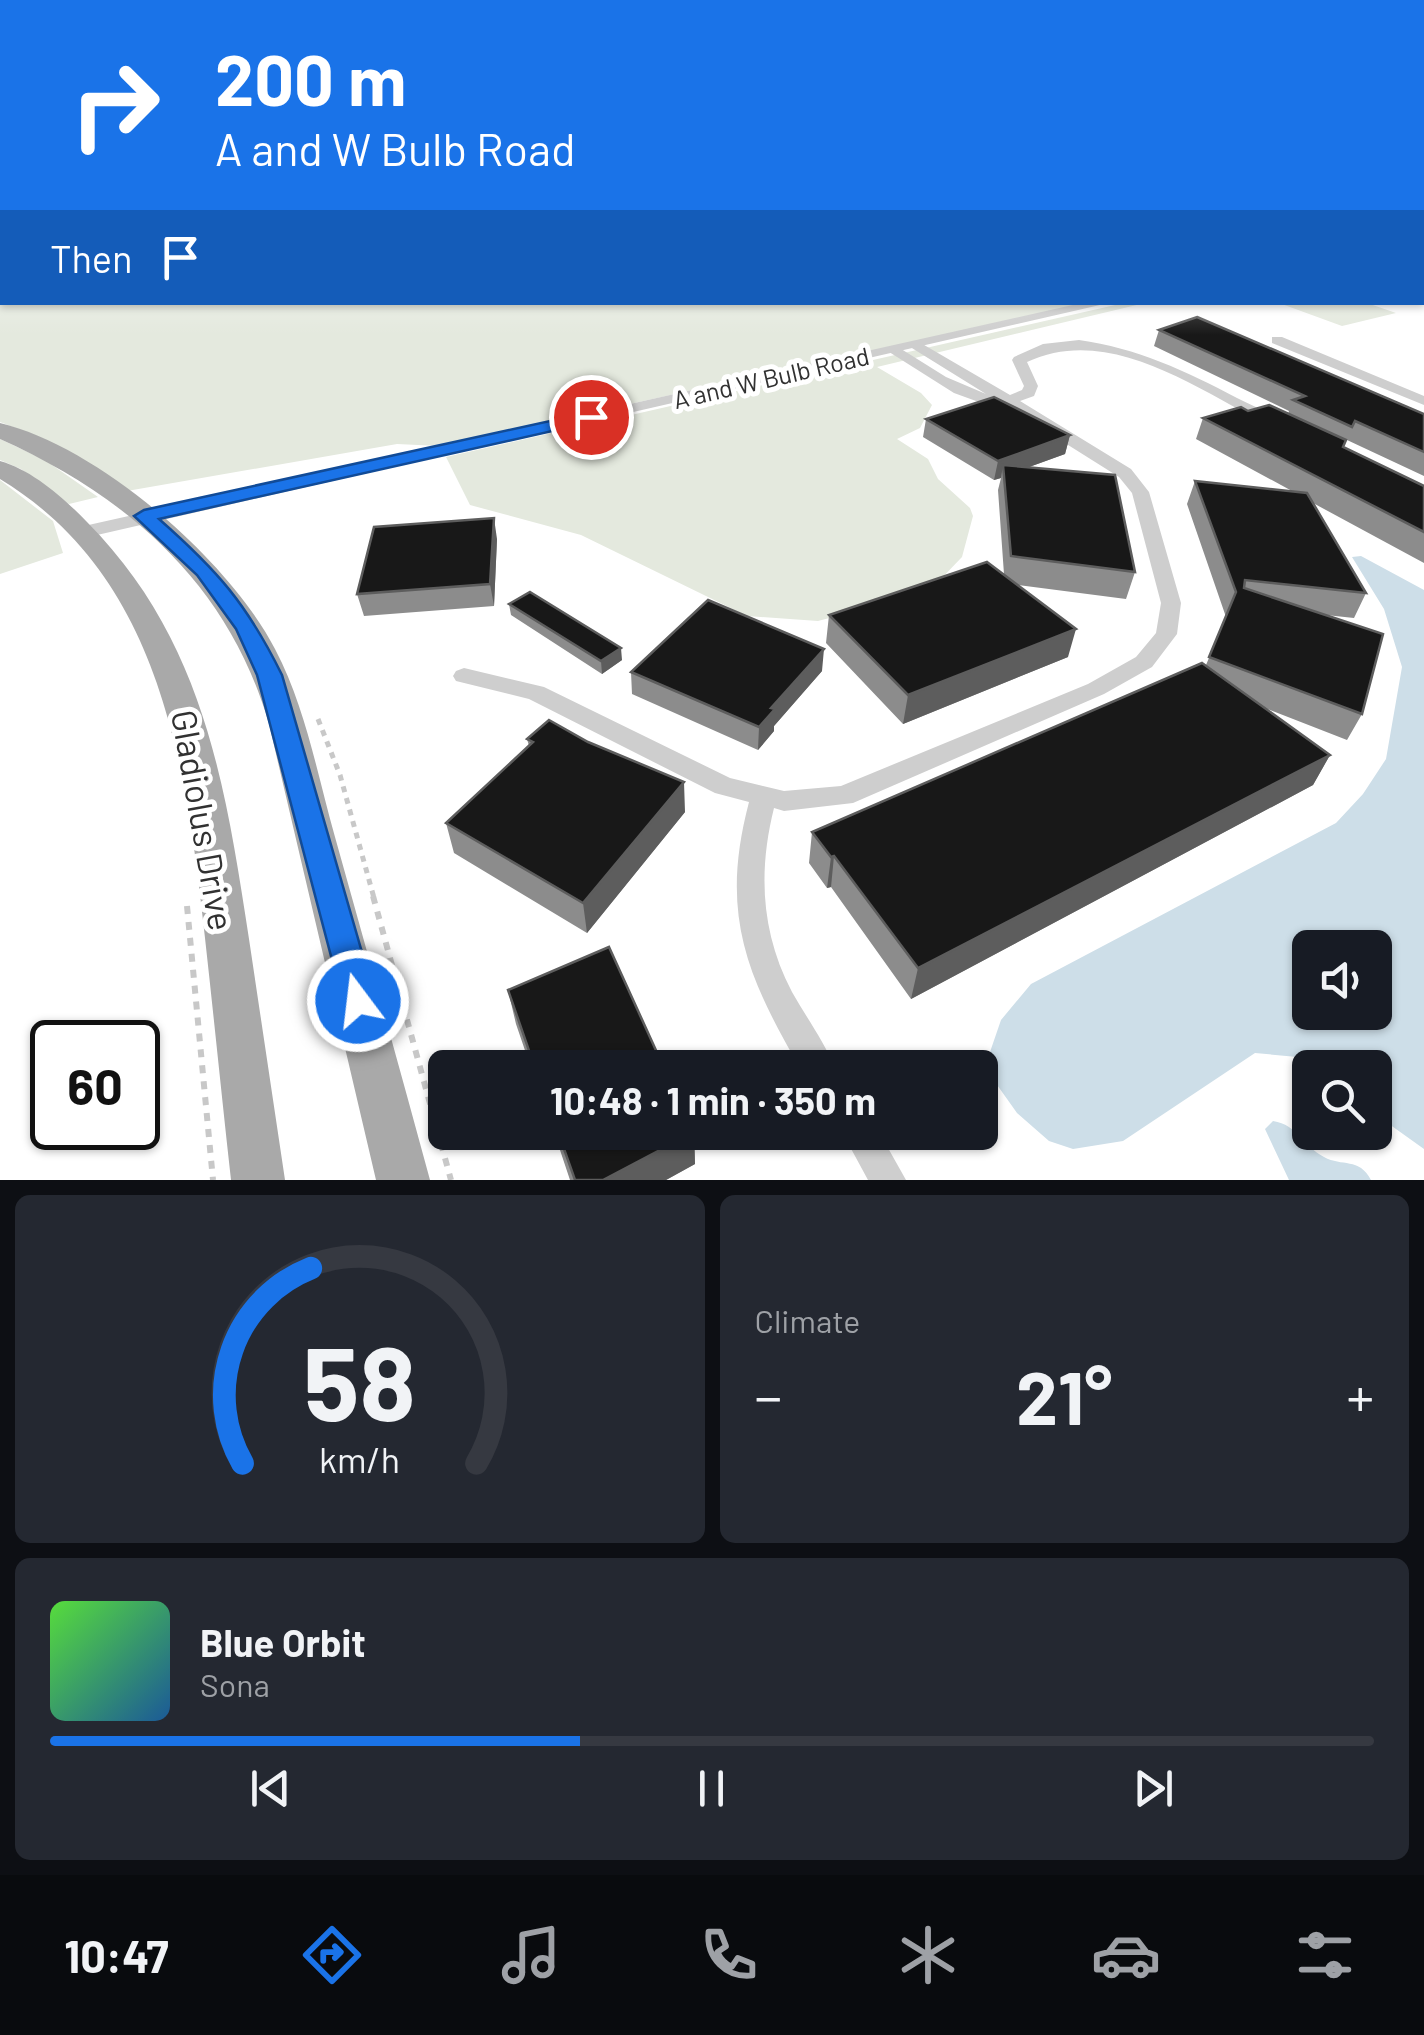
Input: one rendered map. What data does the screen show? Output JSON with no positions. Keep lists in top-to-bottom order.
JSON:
{
  "streets": {
    "main road": ["Gladiolus Drive"],
    "street": ["A and W Bulb Road"]
  },
  "crossings": [
    ["A and W Bulb Road", "Gladiolus Drive"]
  ],
  "page": {
    "turn": ["200 m", "A and W Bulb Road"],
    "then": "Then",
    "limit": "60",
    "trip": "10:48 · 1 min · 350 m",
    "tile": "Climate",
    "heat": ["−", "21°", "+"],
    "song": ["Blue Orbit", "Sona"],
    "tabs": "10:47",
    "gauge": ["58", "km/h"]
  }
}
